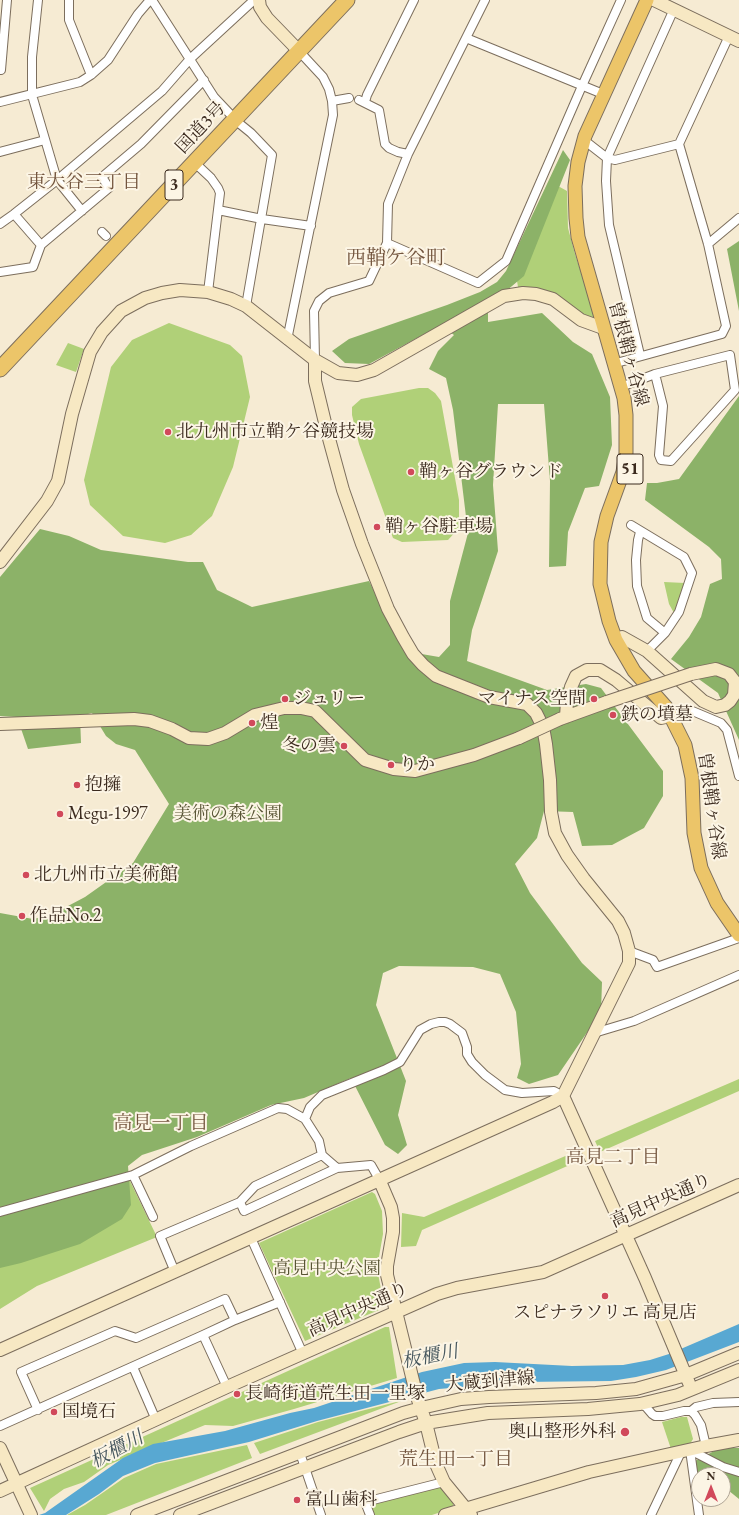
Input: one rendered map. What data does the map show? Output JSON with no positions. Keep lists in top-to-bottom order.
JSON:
{
  "streets": {
    "highway": ["国道3号", "3"],
    "main road": ["曽根鞘ヶ谷線", "51"],
    "street": ["高見中央通り", "大蔵到津線"]
  },
  "districts": [
    "東大谷三丁目",
    "西鞘ケ谷町",
    "高見一丁目",
    "高見二丁目",
    "荒生田一丁目"
  ],
  "water": ["板櫃川"],
  "parks": ["美術の森公園", "高見中央公園"],
  "places": [
    "北九州市立鞘ケ谷競技場",
    "鞘ヶ谷グラウンド",
    "鞘ヶ谷駐車場",
    "ジュリー",
    "マイナス空間",
    "鉄の墳墓",
    "煌",
    "冬の雲",
    "りか",
    "抱擁",
    "Megu-1997",
    "北九州市立美術館",
    "作品No.2",
    "スピナラソリエ 高見店",
    "長崎街道荒生田一里塚",
    "国境石",
    "奥山整形外科",
    "富山歯科"
  ],
  "north": "top"
}
